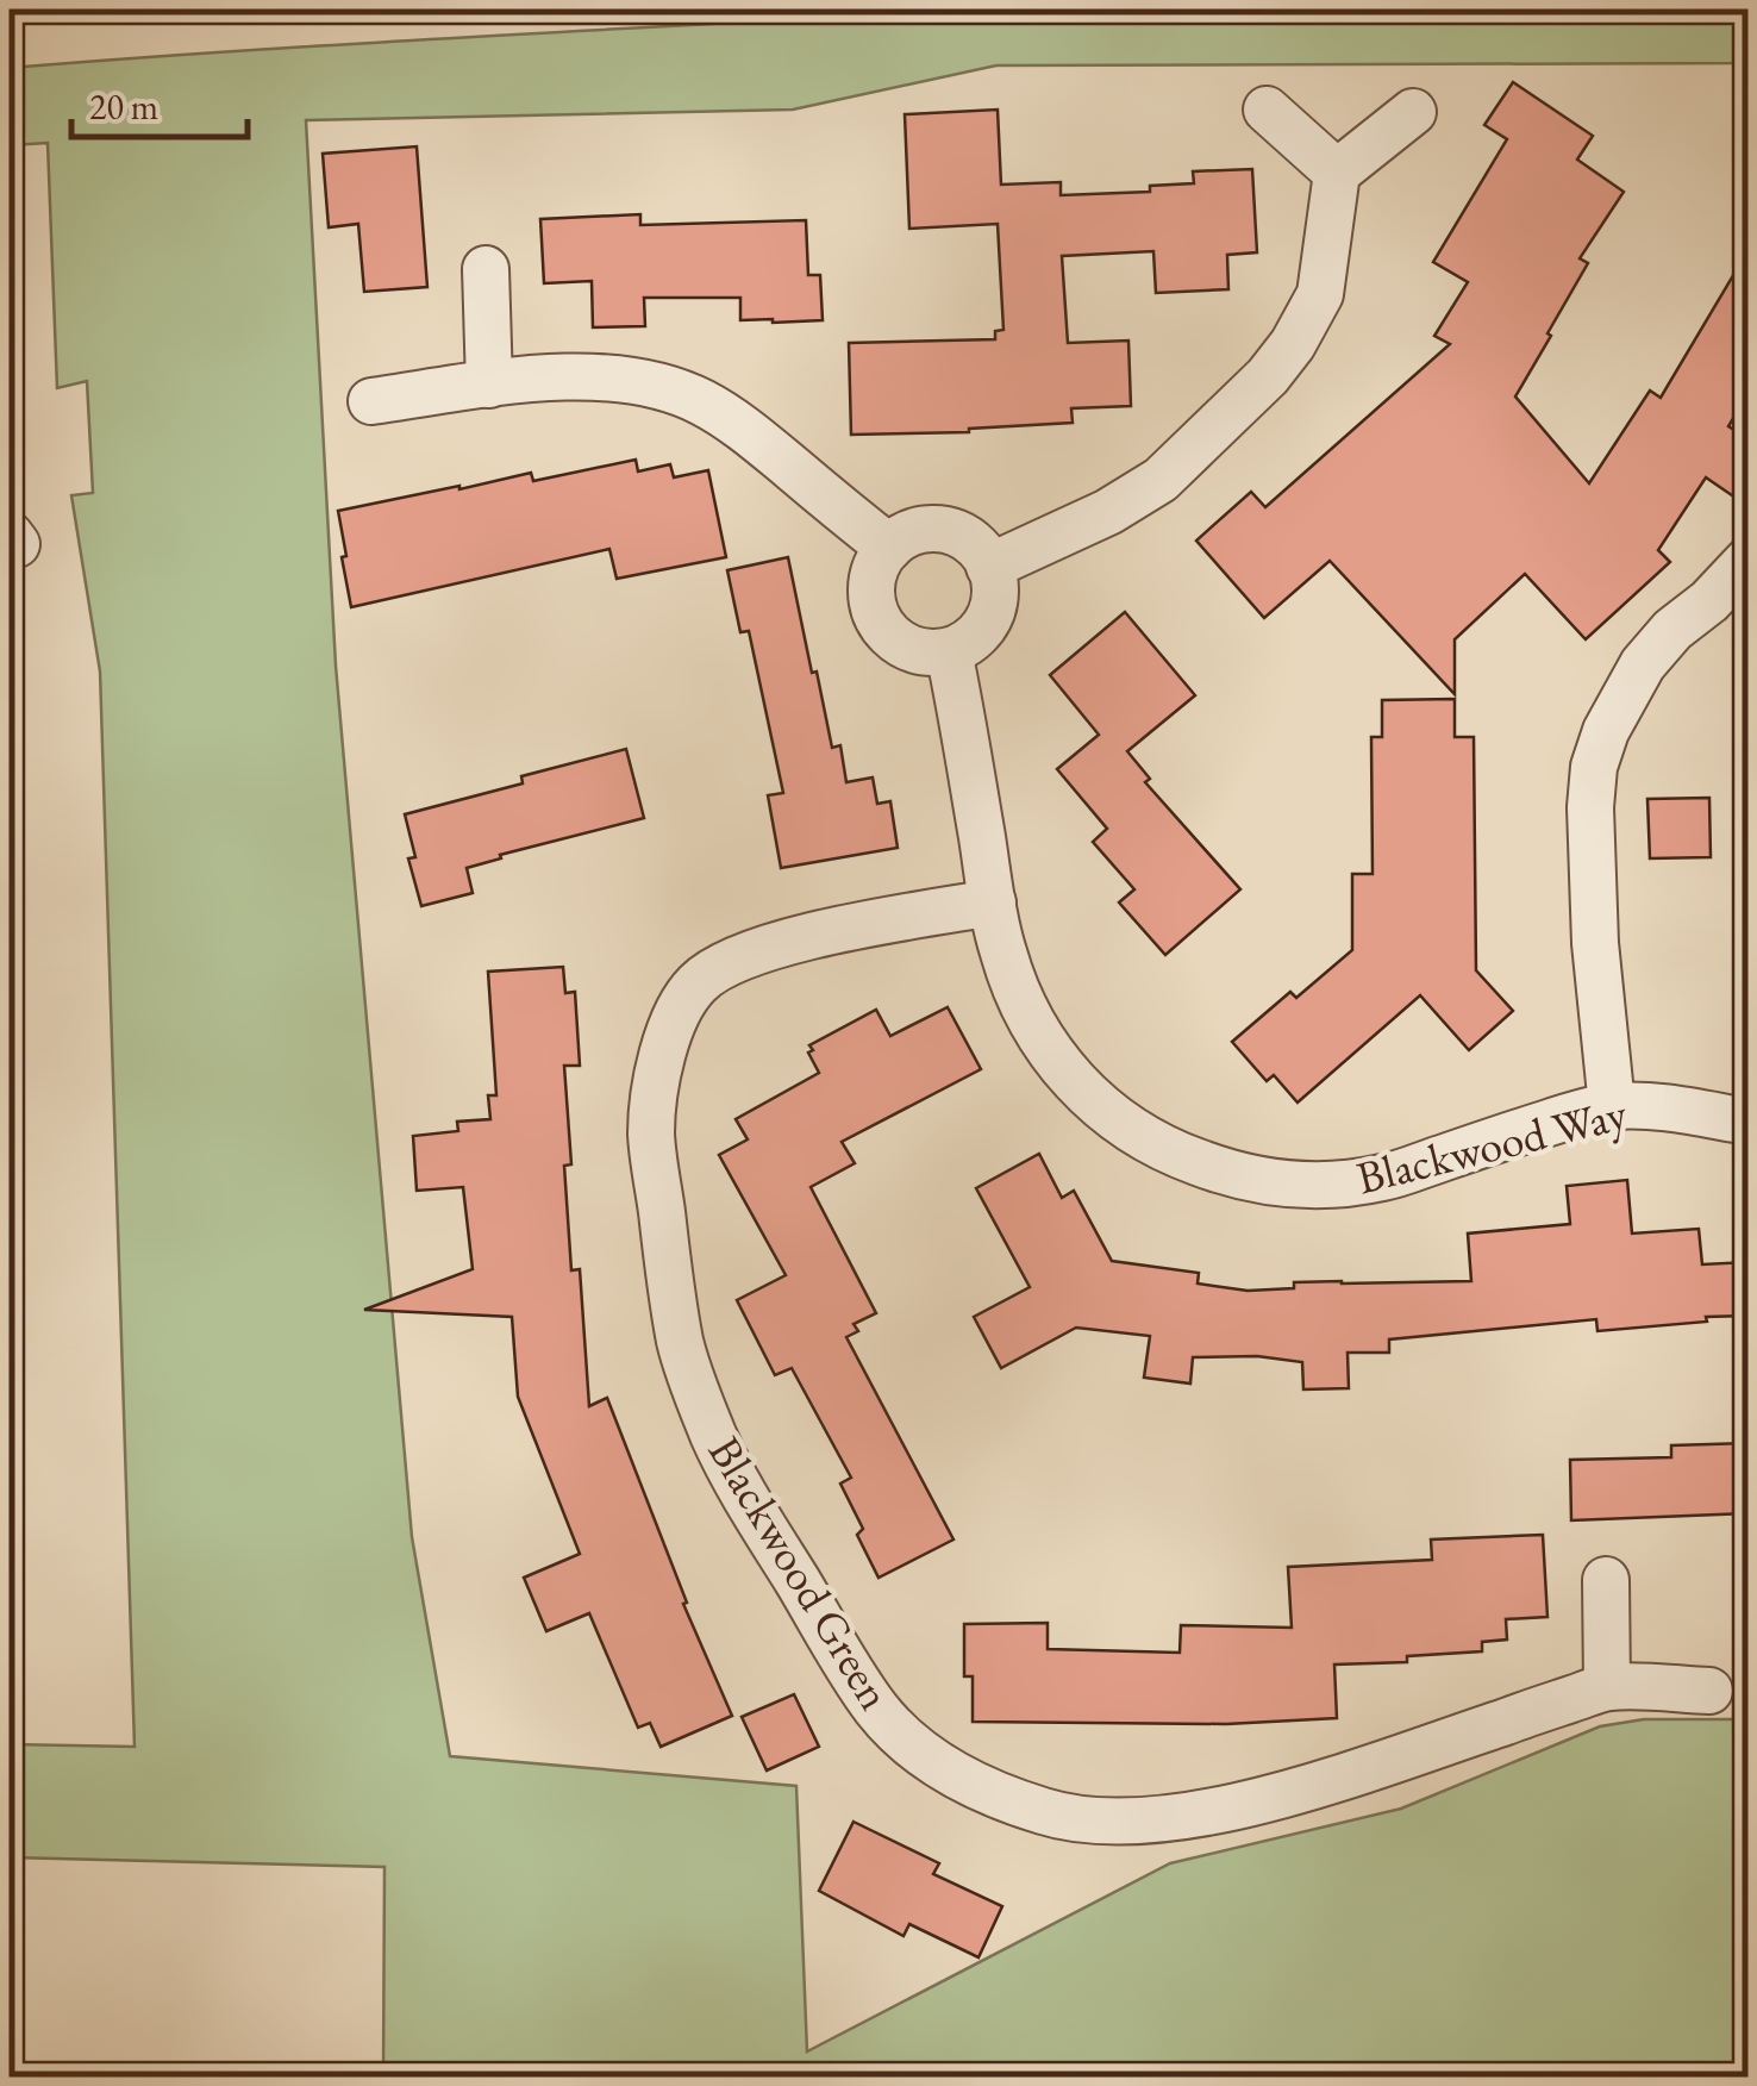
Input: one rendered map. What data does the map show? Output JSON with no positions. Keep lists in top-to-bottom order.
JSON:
{
  "streets": {
    "street": ["Blackwood Way", "Blackwood Green"]
  },
  "crossings": [
    ["Blackwood Way", "Blackwood Green"]
  ],
  "scale_bar": "20 m"
}
